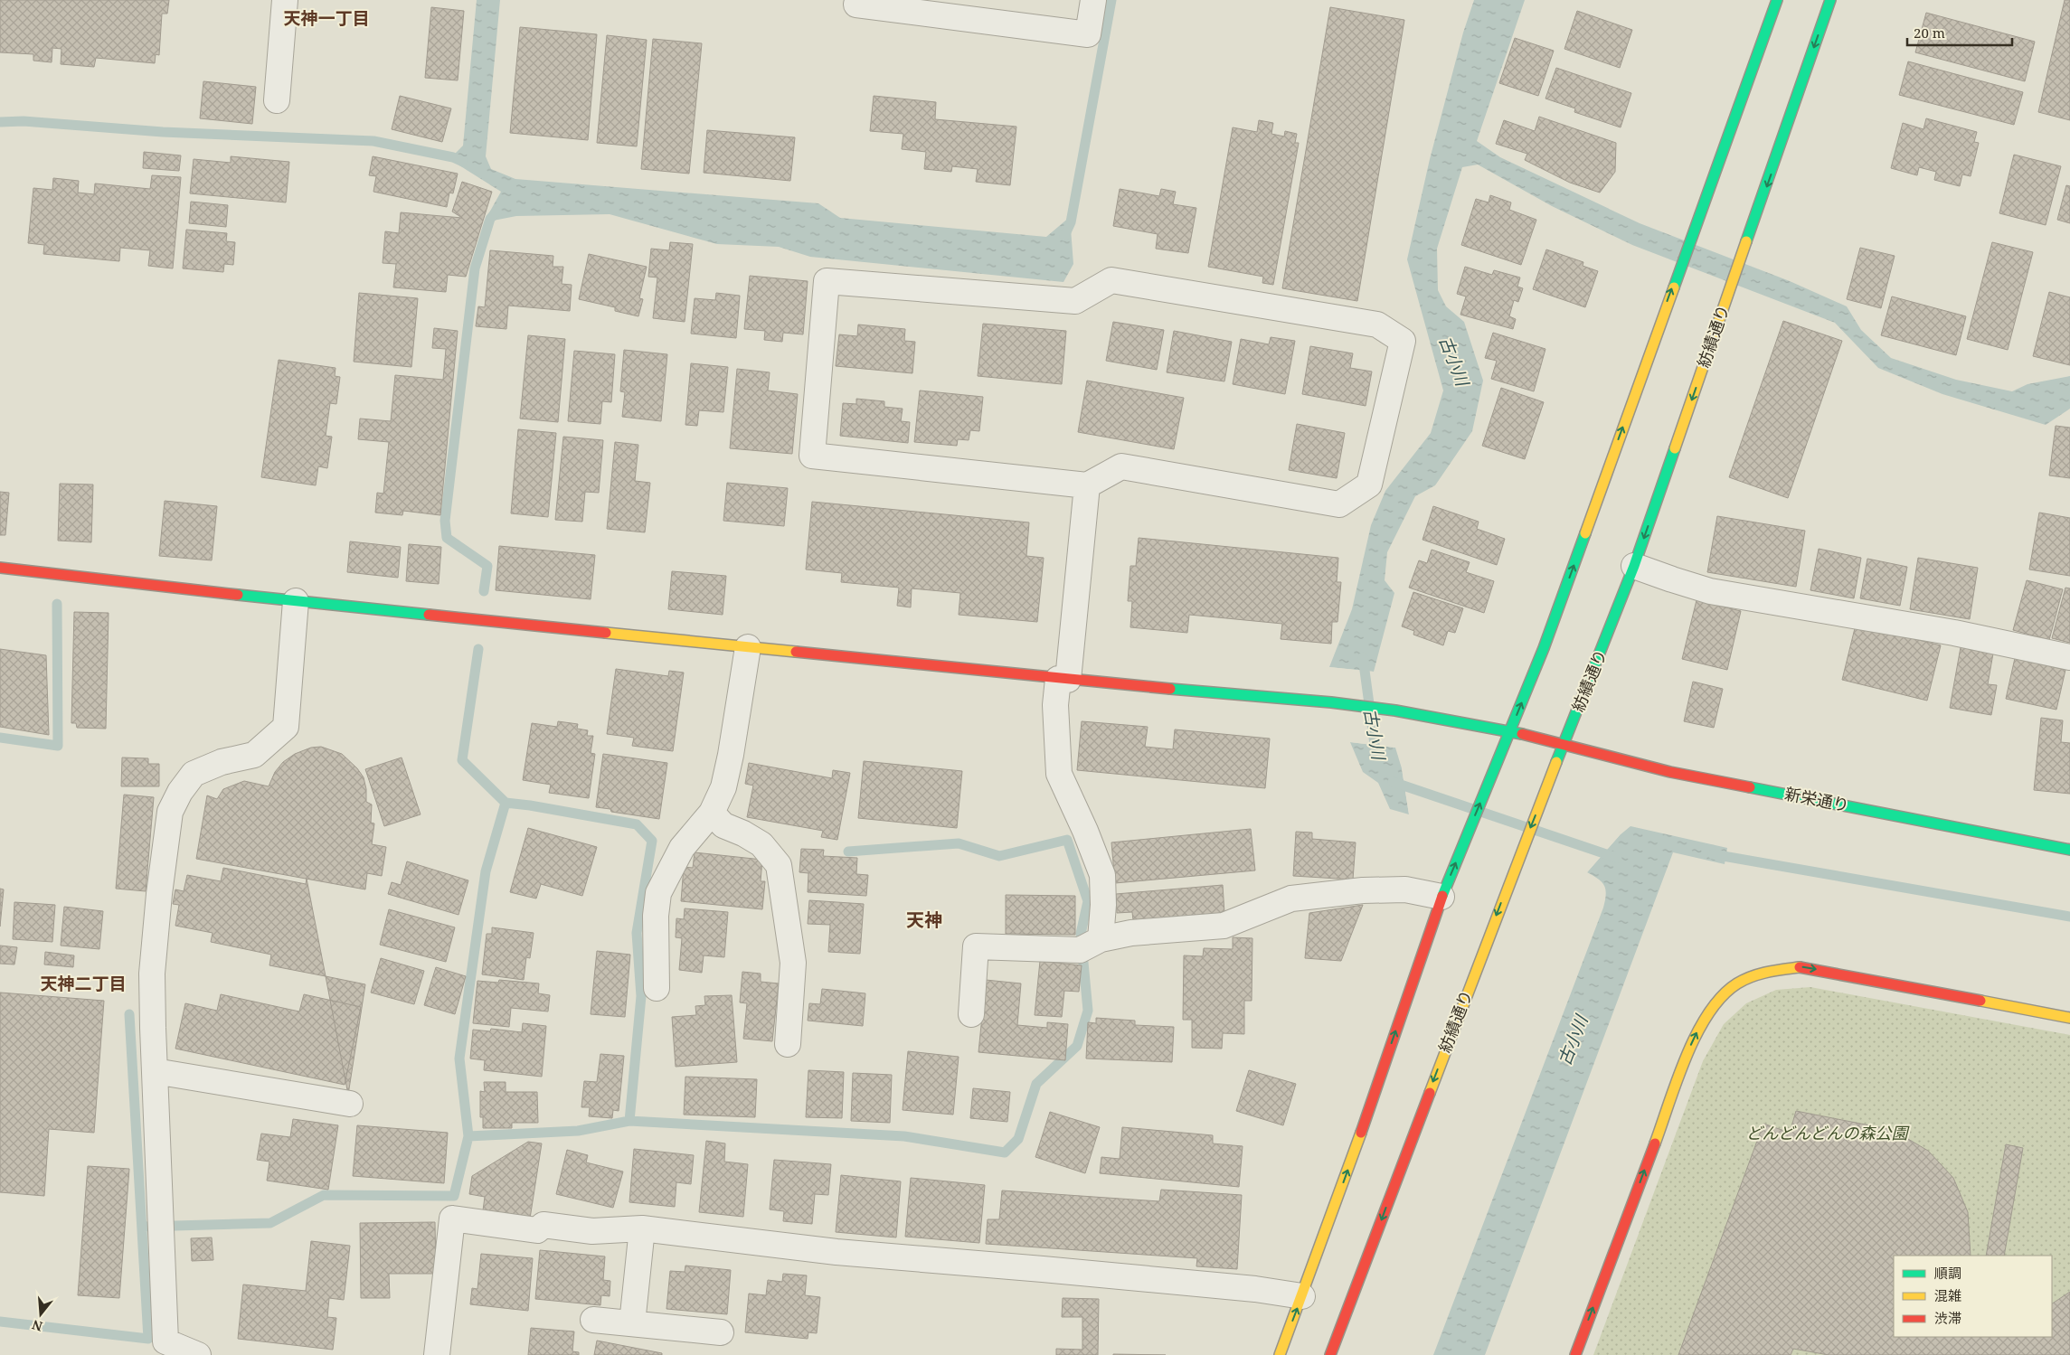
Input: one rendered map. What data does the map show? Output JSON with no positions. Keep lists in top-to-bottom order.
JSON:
{
  "streets": {
    "main road": ["紡績通り", "新栄通り"]
  },
  "crossings": [
    ["紡績通り", "新栄通り"]
  ],
  "districts": ["天神一丁目", "天神", "天神二丁目"],
  "water": ["古小川"],
  "parks": ["どんどんどんの森公園"],
  "legend": ["順調", "混雑", "渋滞"],
  "scale_bar": "20 m",
  "north": "bottom"
}
